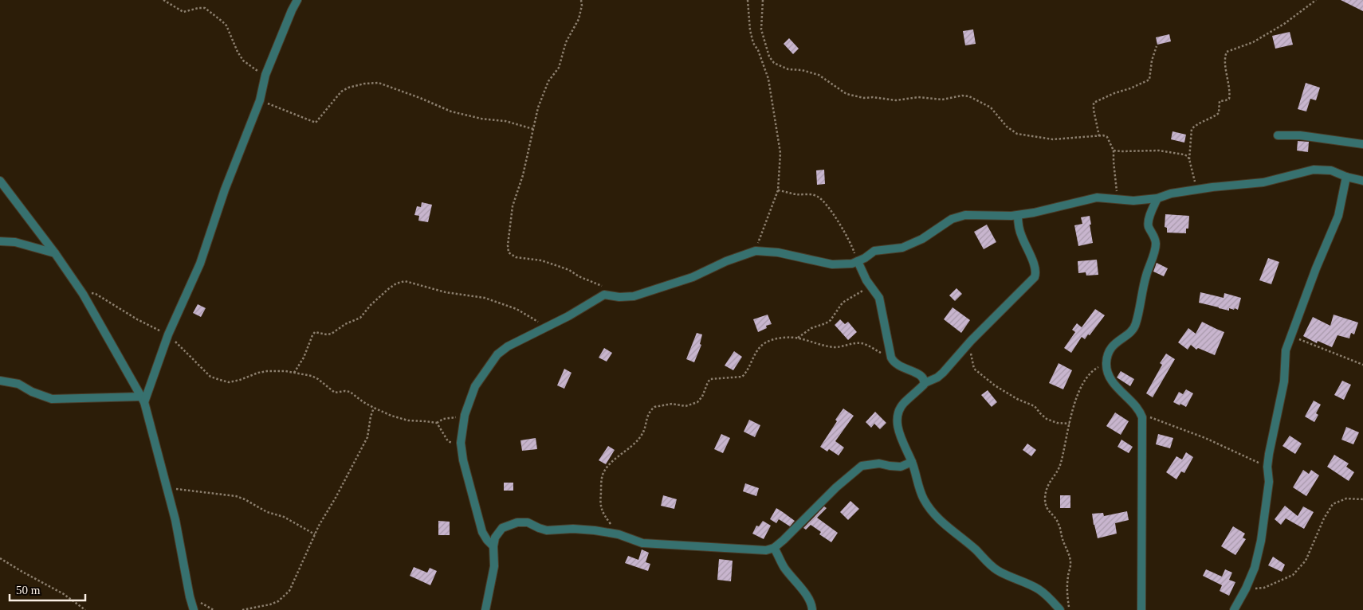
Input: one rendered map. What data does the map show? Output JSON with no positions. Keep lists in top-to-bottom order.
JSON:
{
  "scale_bar": "50 m"
}
